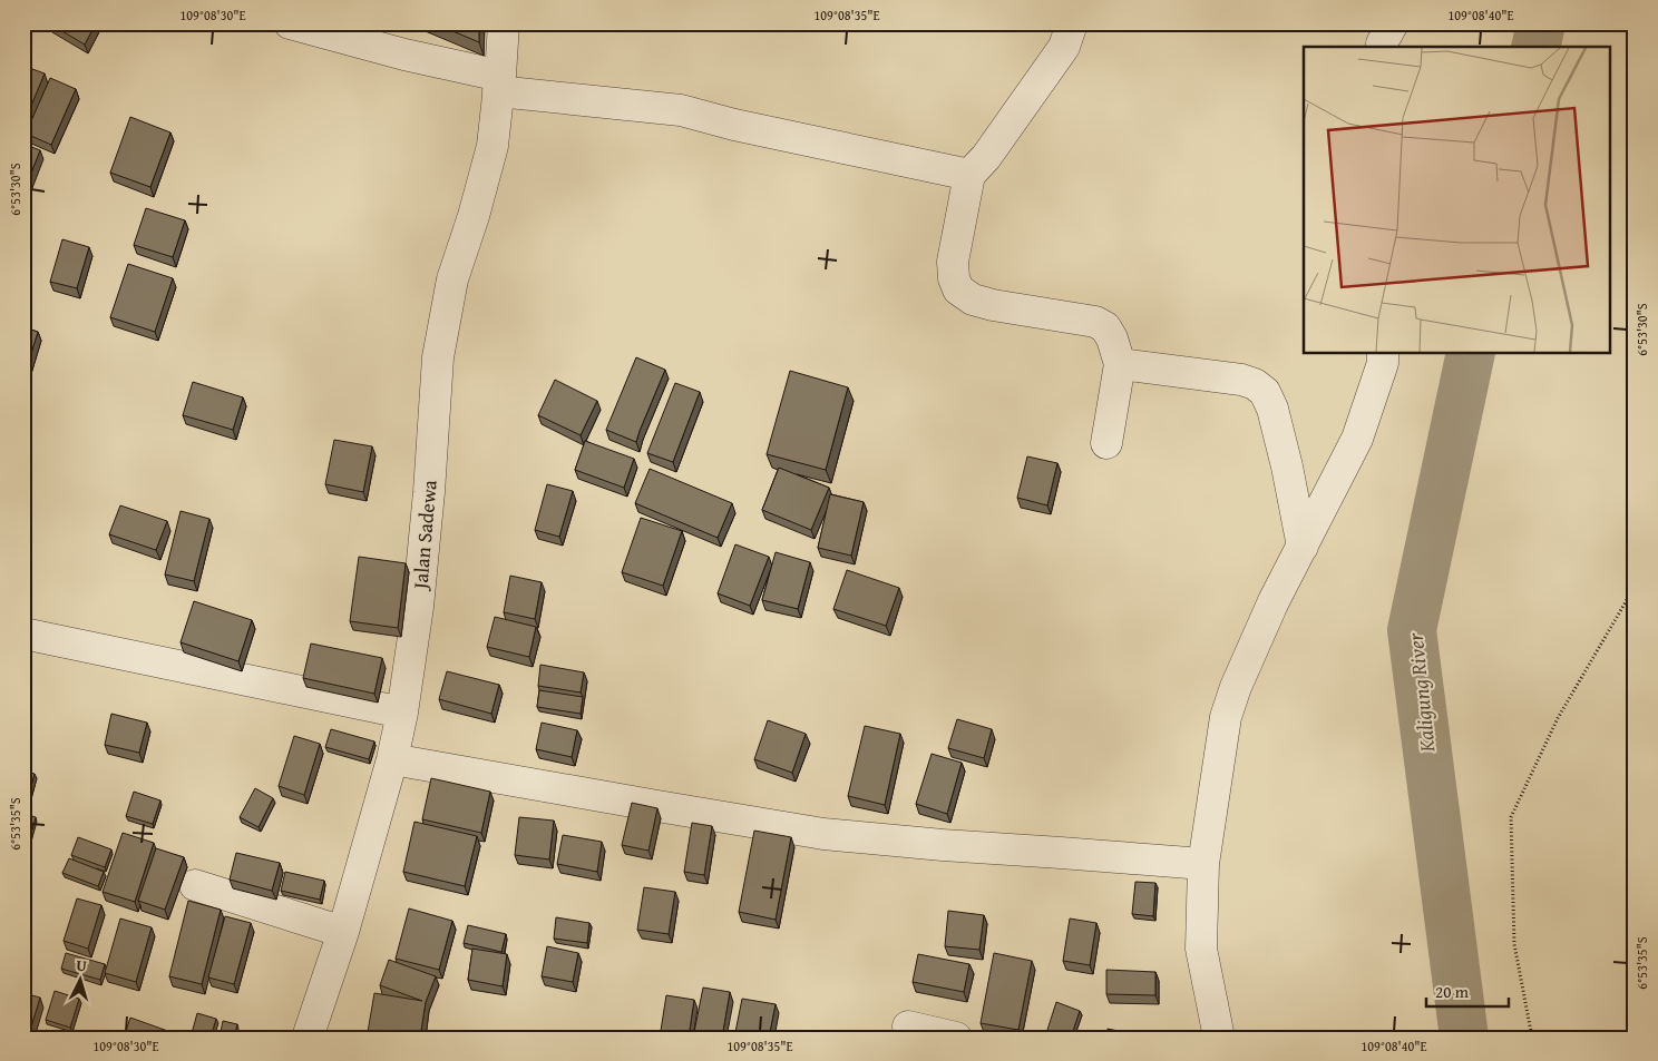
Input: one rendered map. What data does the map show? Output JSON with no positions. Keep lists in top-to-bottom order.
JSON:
{
  "streets": {
    "street": ["Jalan Sadewa"]
  },
  "water": ["Kaligung River"],
  "scale_bar": "20 m",
  "north": "top",
  "coordinates": [
    "109°08'30\"E",
    "109°08'35\"E",
    "109°08'40\"E",
    "6°53'30\"S",
    "6°53'35\"S"
  ]
}
